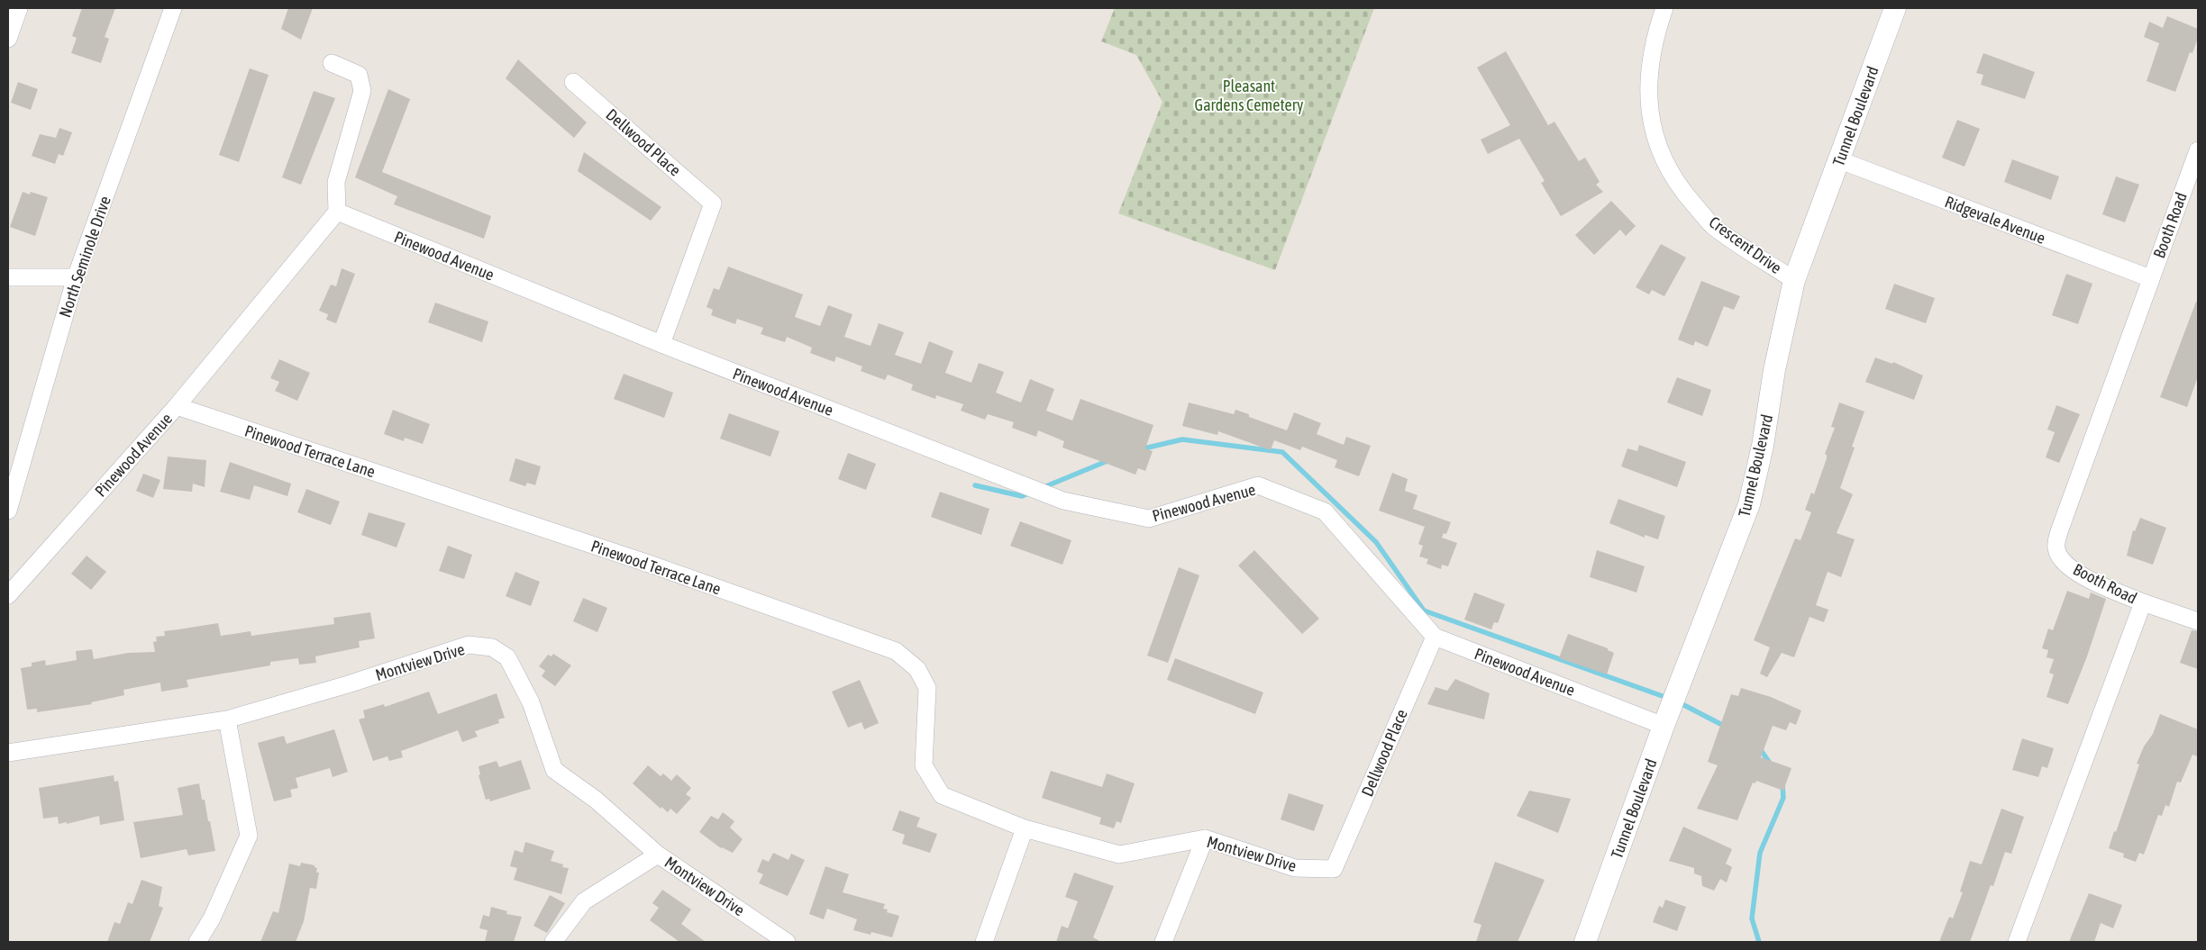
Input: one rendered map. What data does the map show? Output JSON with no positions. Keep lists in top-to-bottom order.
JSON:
{
  "streets": {
    "street": [
      "Tunnel Boulevard",
      "Dellwood Place",
      "Ridgevale Avenue",
      "Booth Road",
      "Crescent Drive",
      "Pinewood Avenue",
      "North Seminole Drive",
      "Pinewood Terrace Lane",
      "Montview Drive"
    ]
  },
  "crossings": [
    ["Tunnel Boulevard", "Ridgevale Avenue"],
    ["Tunnel Boulevard", "Crescent Drive"],
    ["Tunnel Boulevard", "Pinewood Avenue"],
    ["Dellwood Place", "Pinewood Avenue"],
    ["Dellwood Place", "Montview Drive"],
    ["Ridgevale Avenue", "Booth Road"],
    ["Pinewood Avenue", "Pinewood Terrace Lane"],
    ["Pinewood Terrace Lane", "Montview Drive"]
  ],
  "parks": ["Pleasant Gardens Cemetery"]
}
